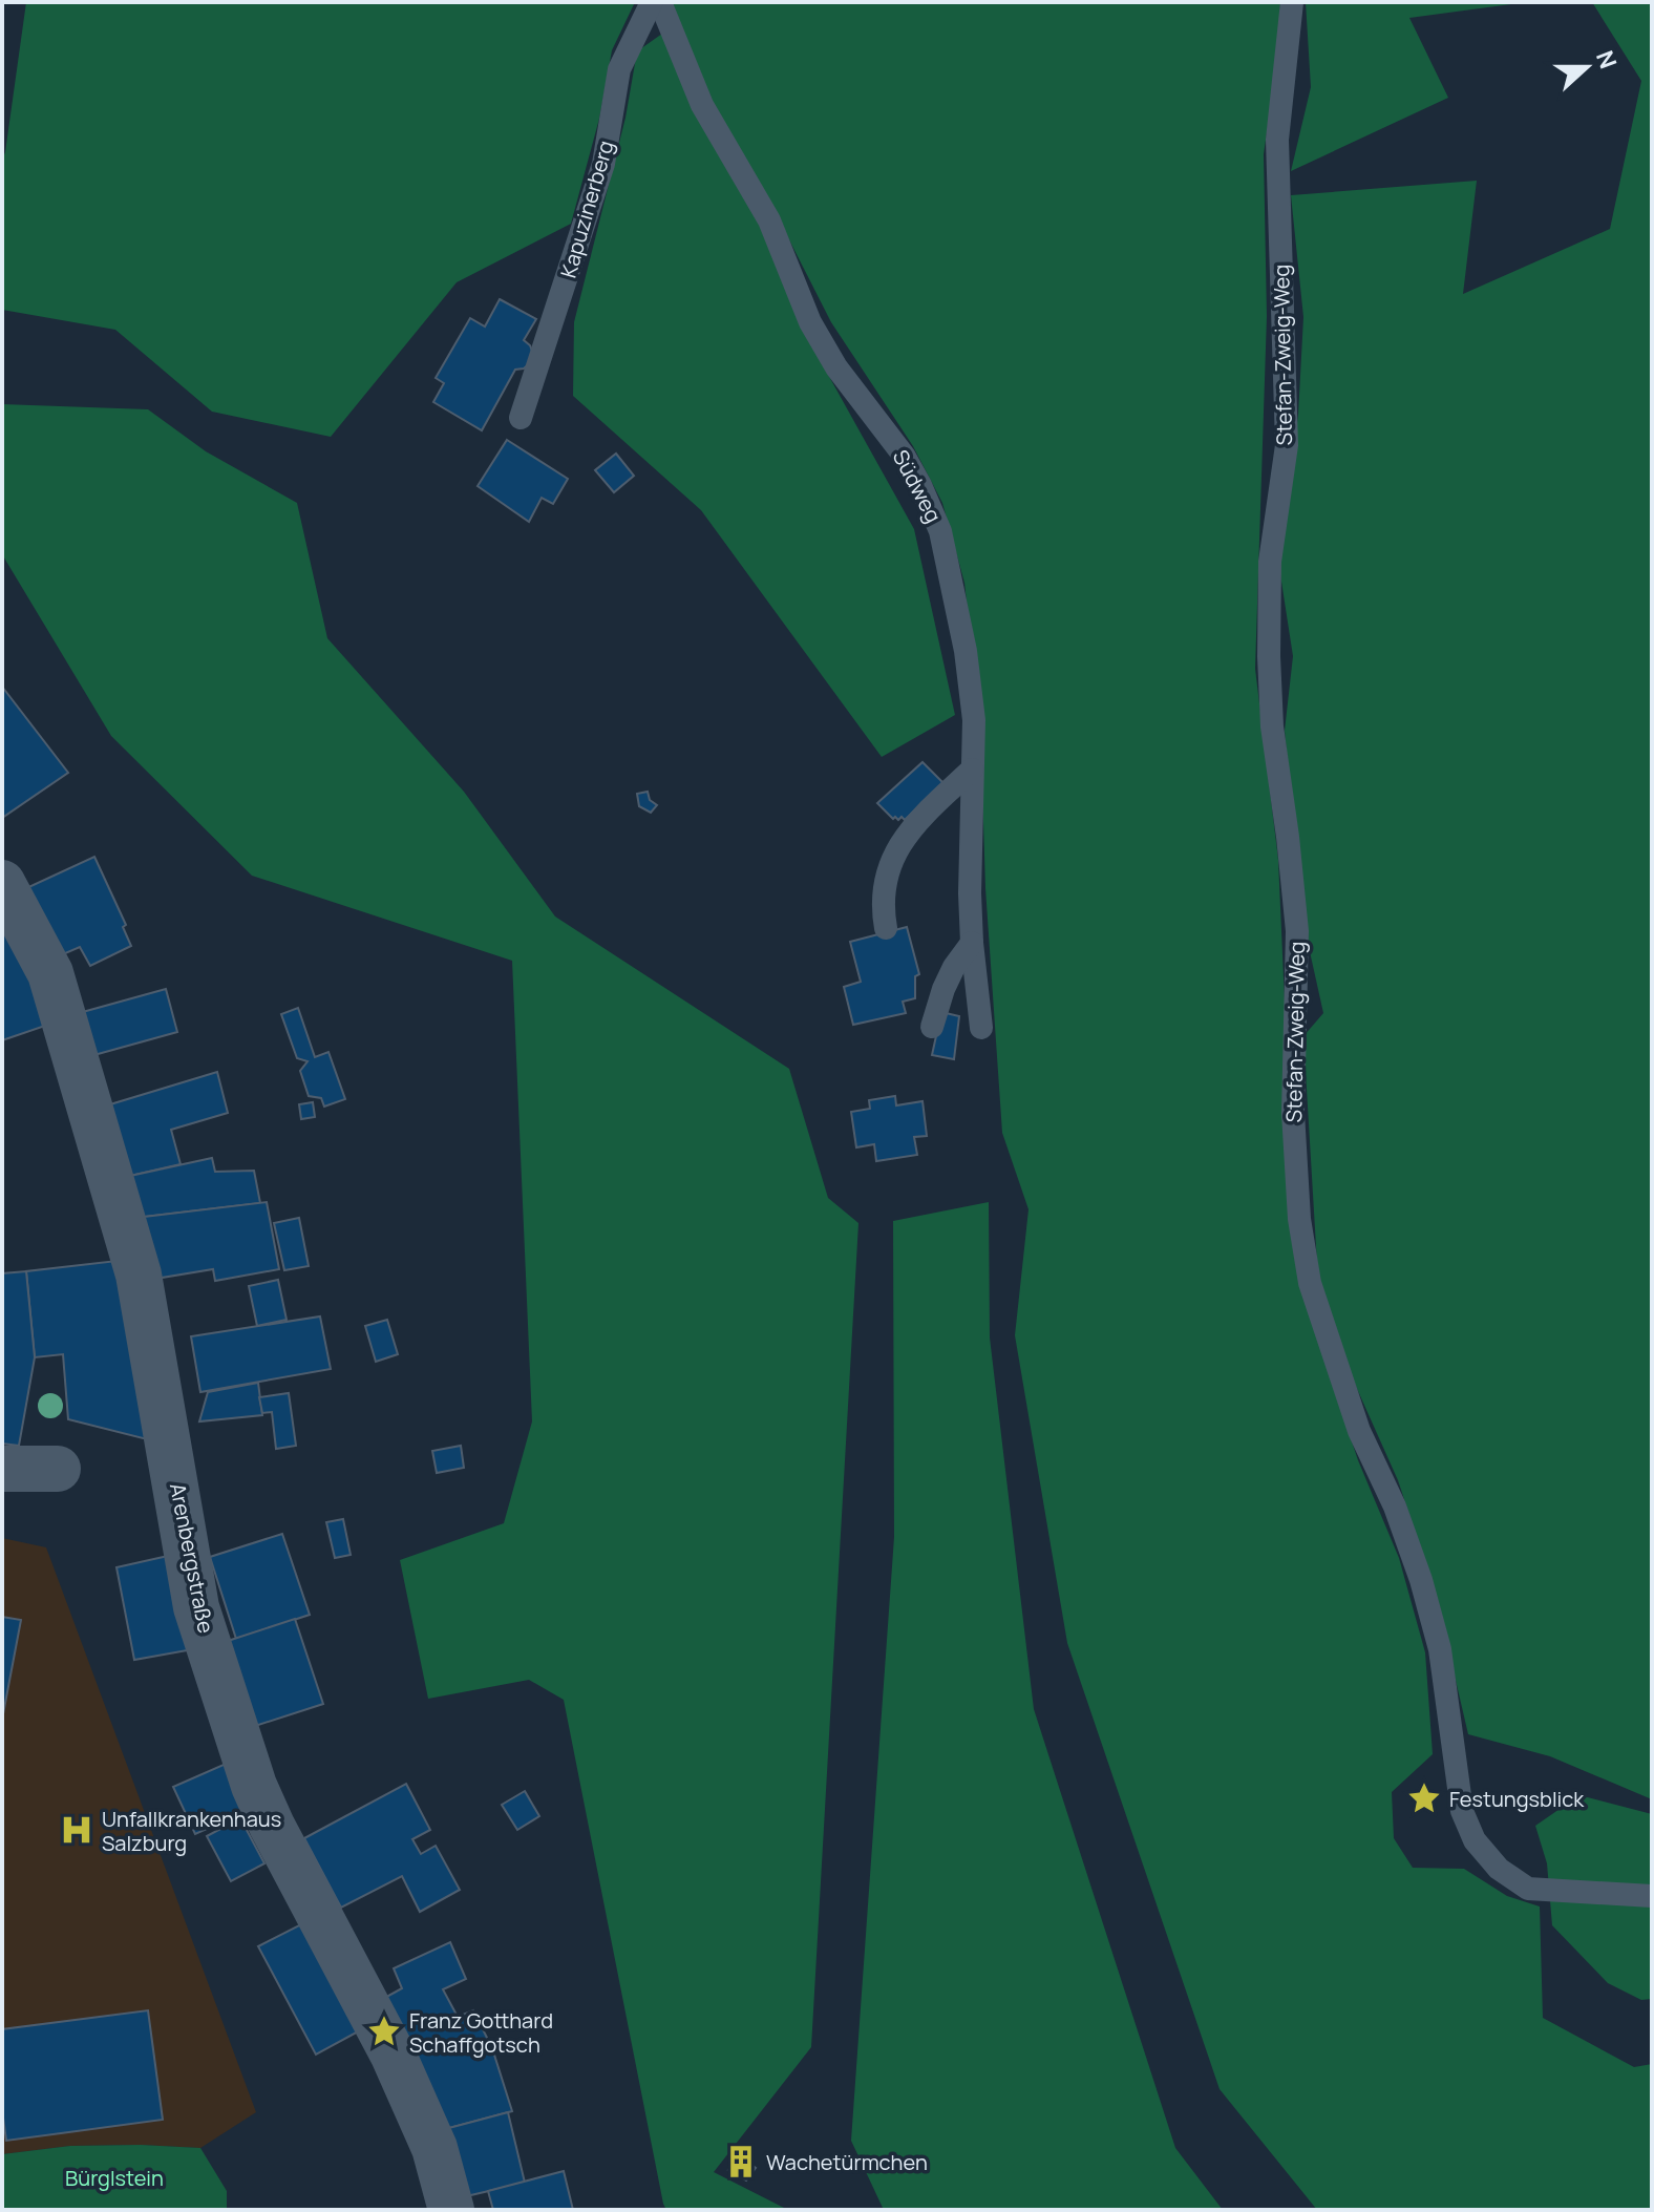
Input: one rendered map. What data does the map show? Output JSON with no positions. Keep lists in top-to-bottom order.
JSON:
{
  "streets": {
    "street": ["Arenbergstraße"],
    "lane": ["Kapuzinerberg", "Stefan-Zweig-Weg", "Südweg"]
  },
  "parks": ["Bürglstein"],
  "places": {
    "place": ["Festungsblick", "Franz Gotthard Schaffgotsch"],
    "hospital": ["Unfallkrankenhaus Salzburg"],
    "building": ["Wachetürmchen"]
  },
  "north": "right"
}
